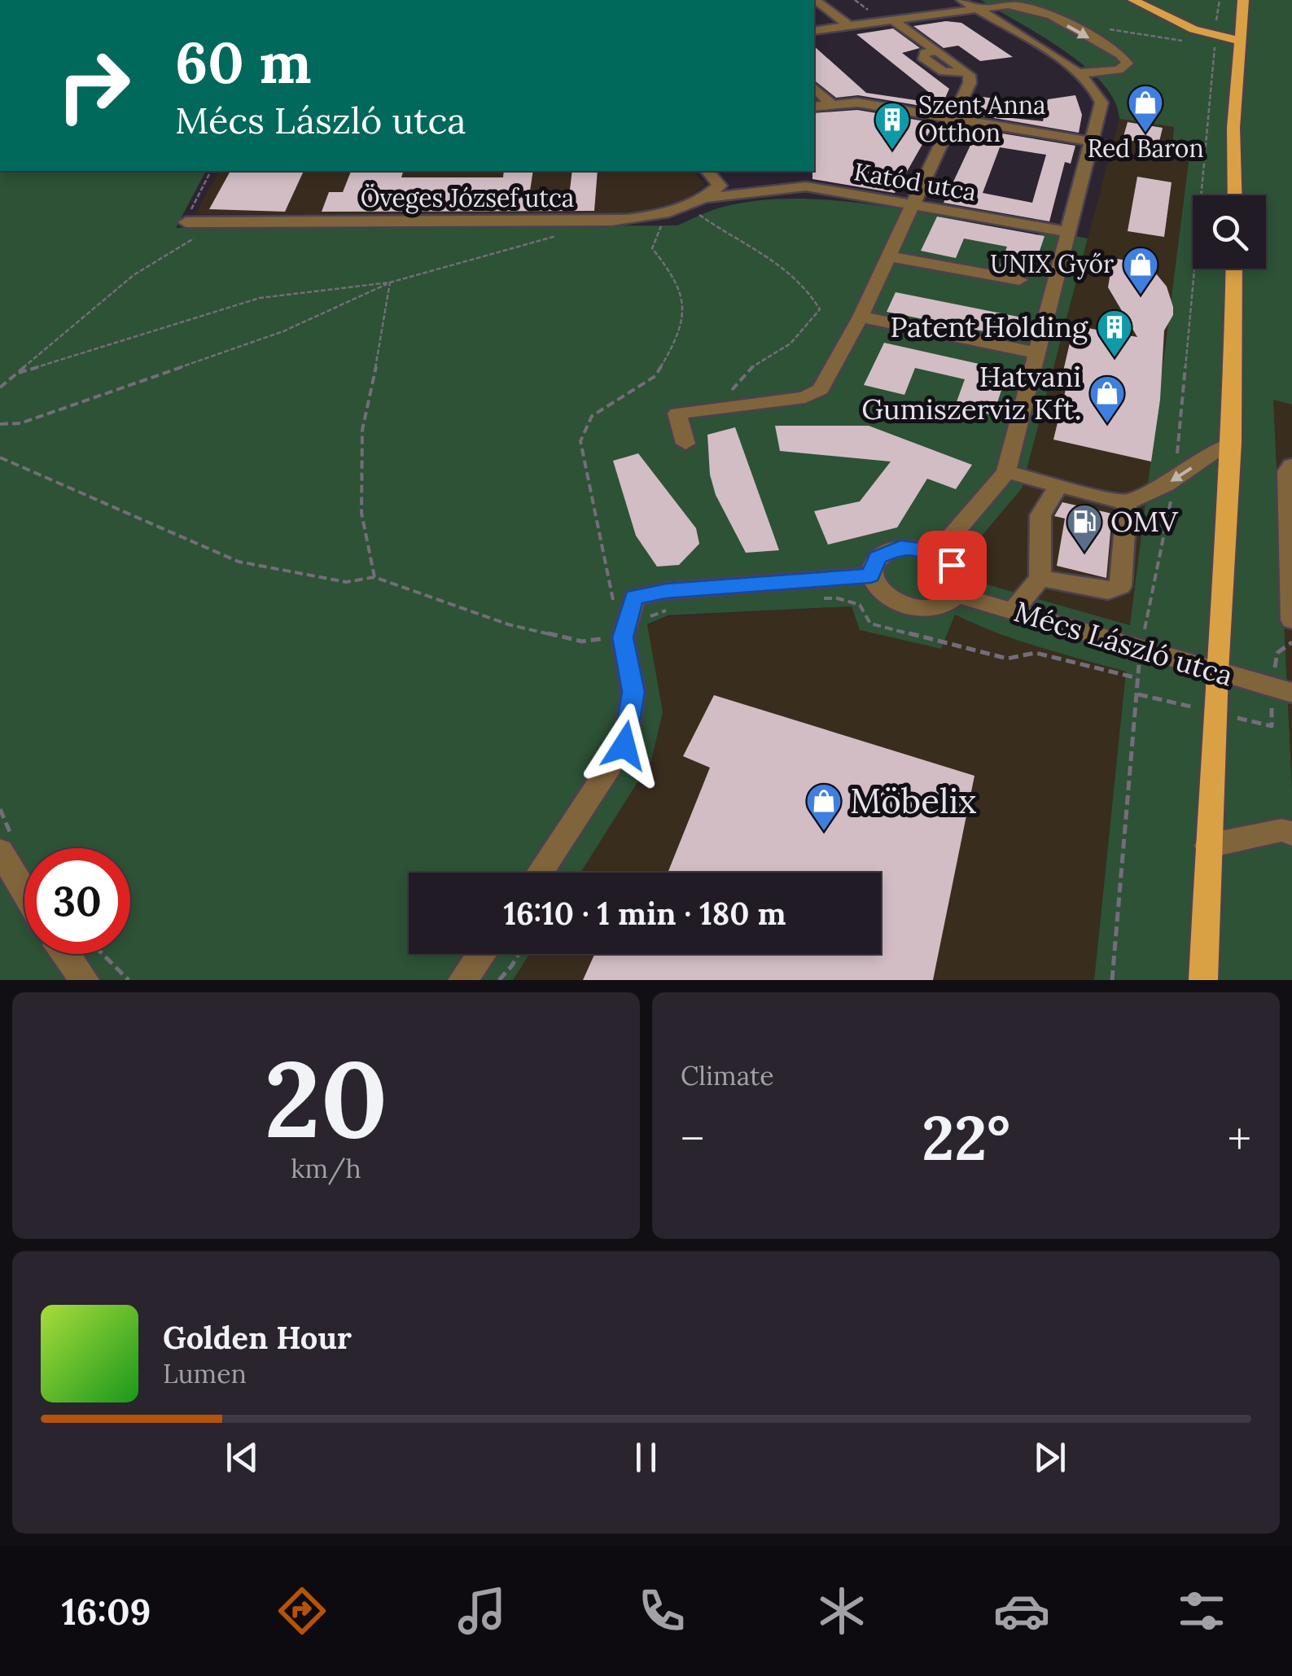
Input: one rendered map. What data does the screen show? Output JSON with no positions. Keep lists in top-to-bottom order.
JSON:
{
  "streets": {
    "street": ["Katód utca", "Öveges József utca", "Mécs László utca"]
  },
  "crossings": [
    ["Katód utca", "Öveges József utca"]
  ],
  "places": {
    "shop": [
      "Red Baron",
      "UNIX Győr",
      "Hatvani Gumiszerviz Kft.",
      "Möbelix"
    ],
    "building": ["Szent Anna Otthon", "Patent Holding"],
    "fuel station": ["OMV"]
  },
  "page": {
    "turn": ["60 m", "Mécs László utca"],
    "limit": "30",
    "trip": "16:10 · 1 min · 180 m",
    "tile": [
      ["20", "km/h"],
      "Climate"
    ],
    "heat": ["−", "22°", "+"],
    "song": ["Golden Hour", "Lumen"],
    "tabs": "16:09"
  }
}
